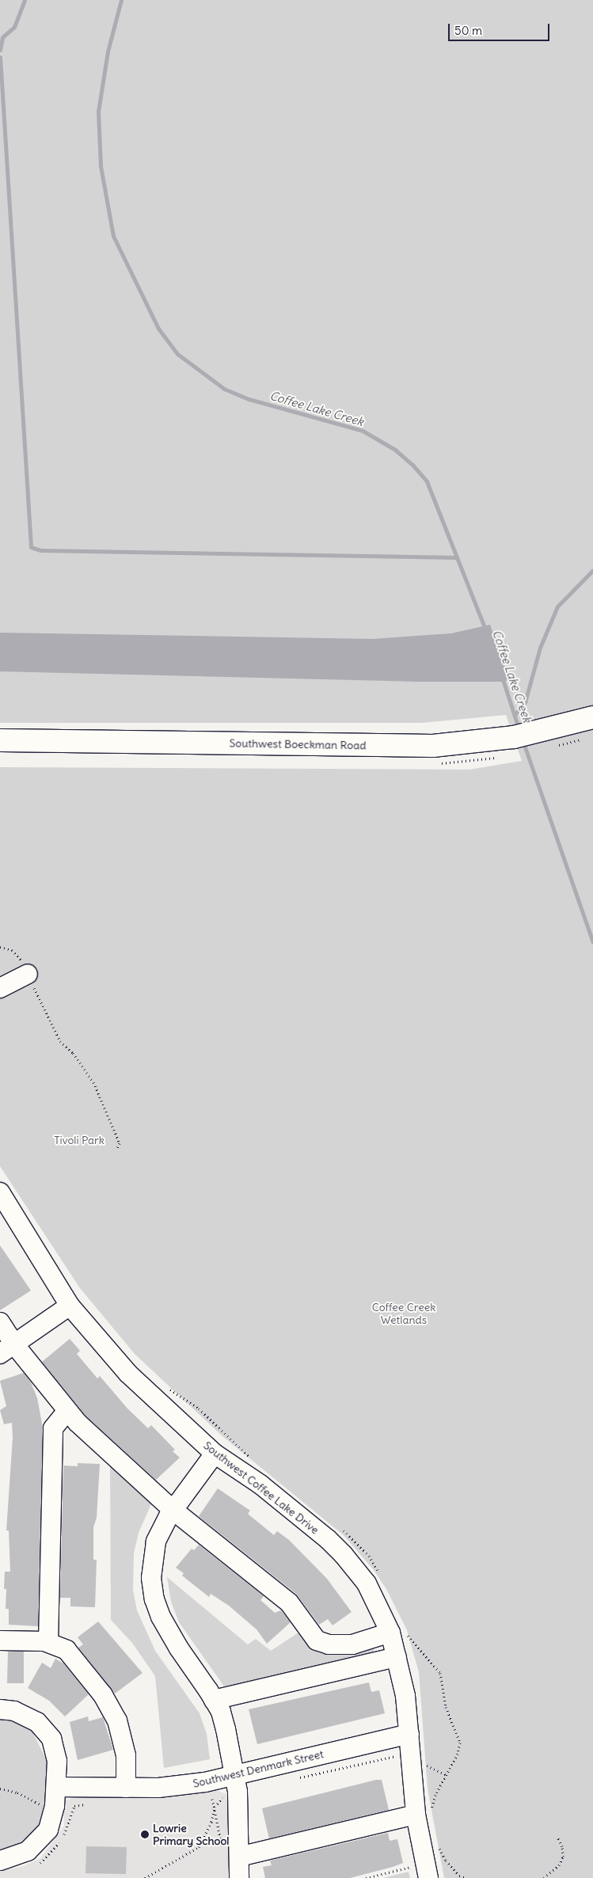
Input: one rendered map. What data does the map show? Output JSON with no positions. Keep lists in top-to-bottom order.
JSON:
{
  "streets": {
    "main road": ["Southwest Boeckman Road"],
    "street": ["Southwest Coffee Lake Drive", "Southwest Denmark Street"]
  },
  "crossings": [
    ["Southwest Coffee Lake Drive", "Southwest Denmark Street"]
  ],
  "water": ["Coffee Lake Creek"],
  "parks": ["Tivoli Park", "Coffee Creek Wetlands"],
  "places": ["Lowrie Primary School"],
  "scale_bar": "50 m"
}
